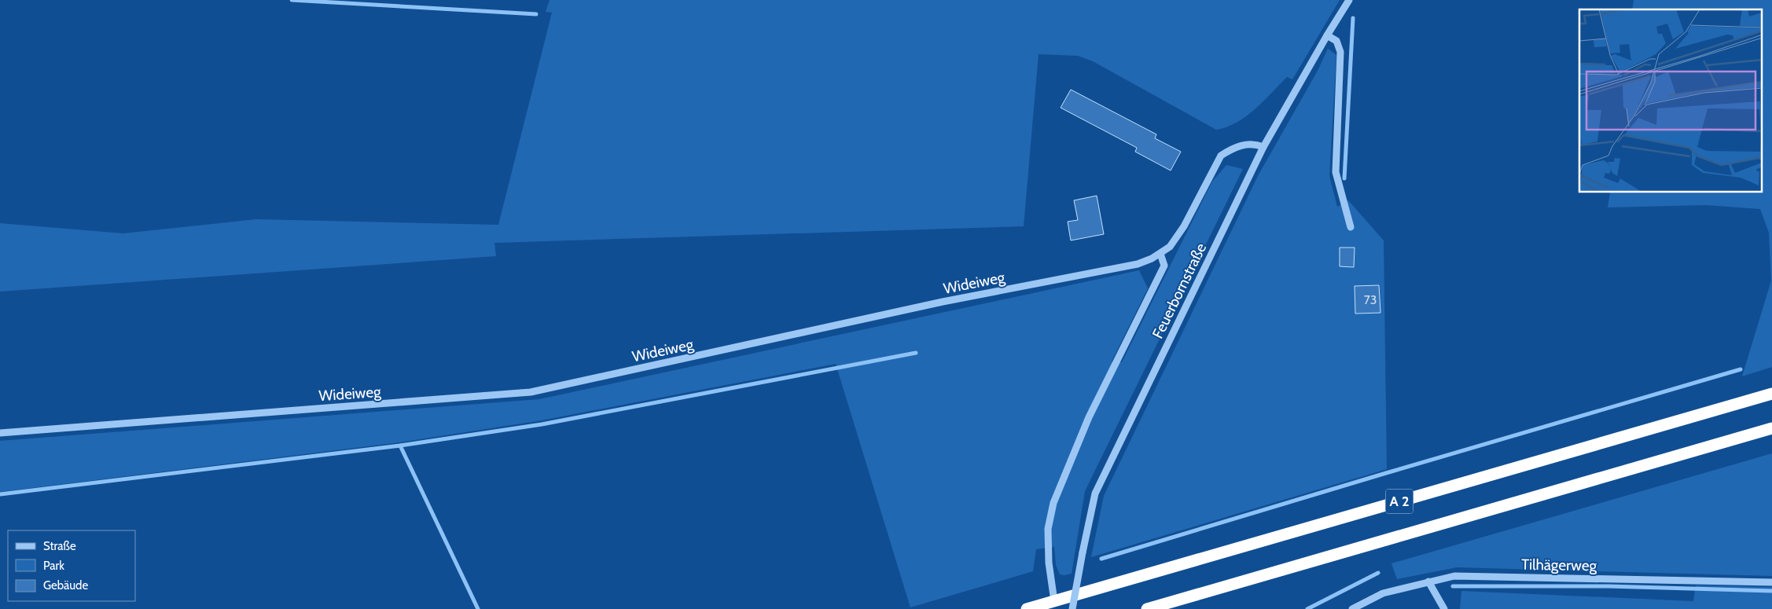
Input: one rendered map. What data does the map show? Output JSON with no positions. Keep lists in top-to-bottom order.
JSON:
{
  "streets": {
    "highway": ["A 2"],
    "street": ["Wideiweg", "Feuerbornstraße", "Tilhägerweg"]
  },
  "crossings": [
    ["Wideiweg", "Feuerbornstraße"]
  ],
  "house_numbers": ["73"],
  "legend": ["Straße", "Park", "Gebäude"]
}
